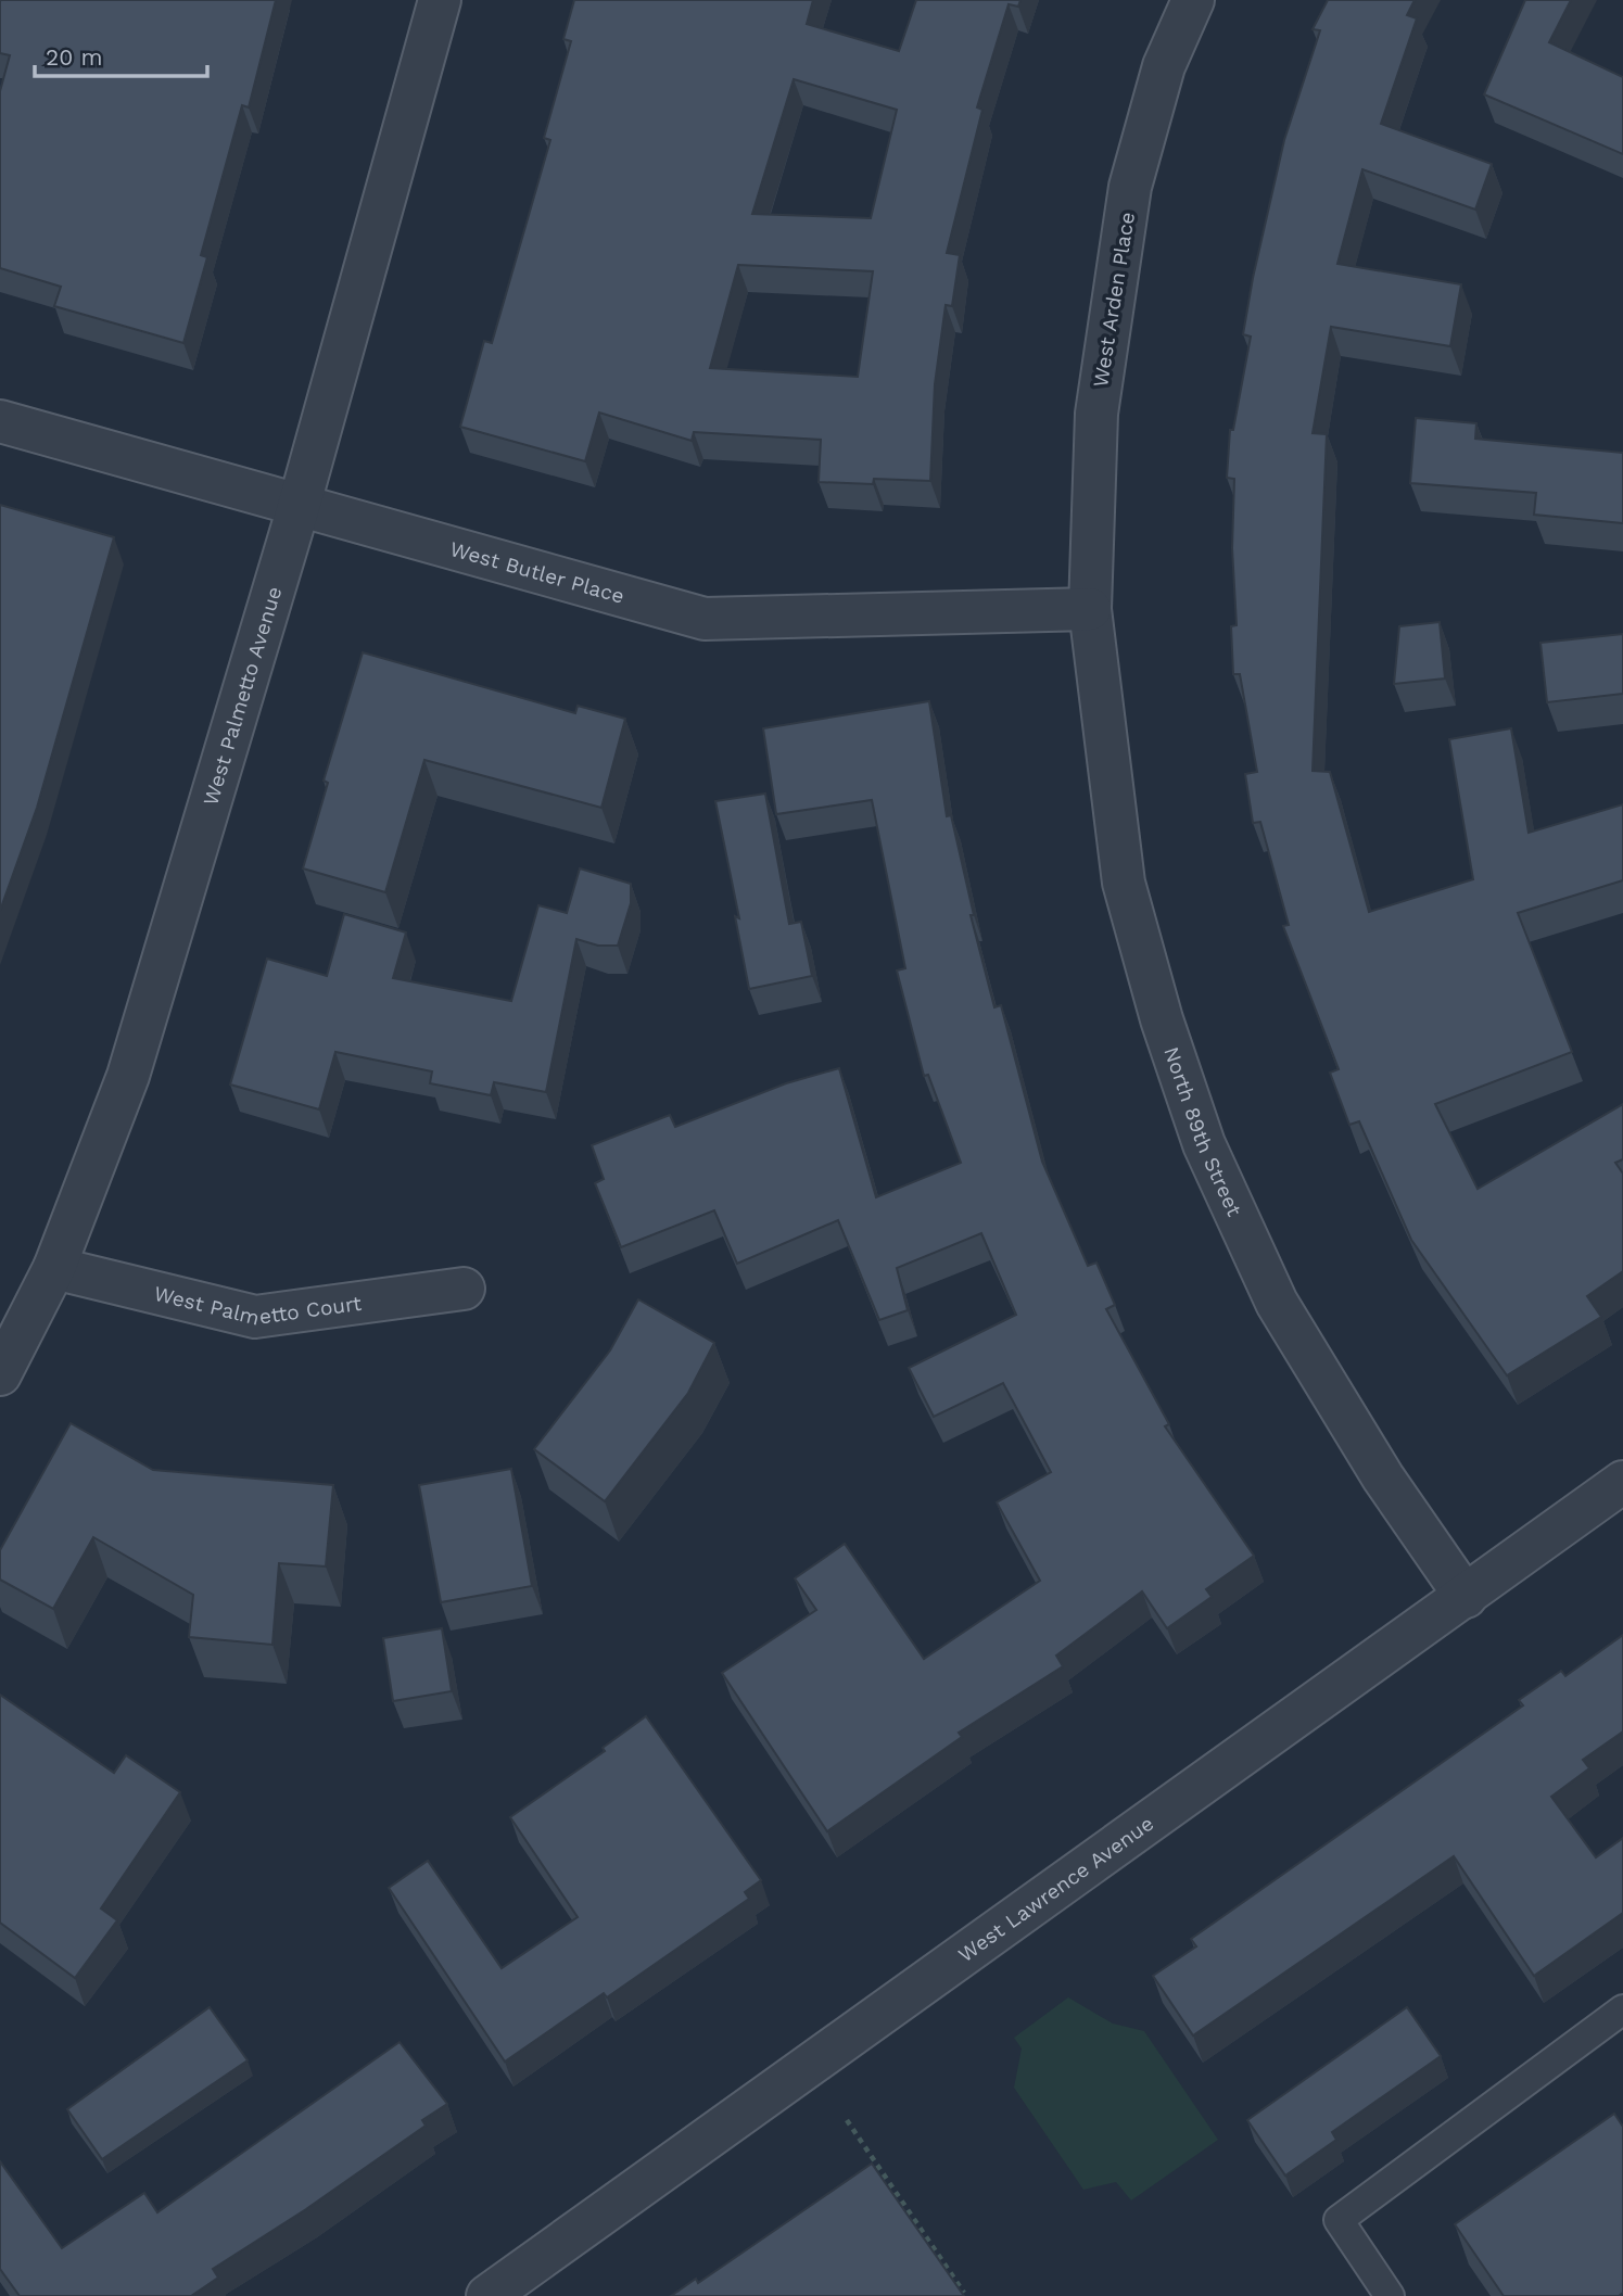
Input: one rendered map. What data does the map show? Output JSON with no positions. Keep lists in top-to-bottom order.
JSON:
{
  "streets": {
    "street": [
      "West Arden Place",
      "West Butler Place",
      "West Palmetto Avenue",
      "North 89th Street",
      "West Palmetto Court",
      "West Lawrence Avenue"
    ]
  },
  "crossings": [
    ["West Arden Place", "West Butler Place"],
    ["West Arden Place", "North 89th Street"],
    ["West Butler Place", "West Palmetto Avenue"],
    ["West Butler Place", "North 89th Street"],
    ["West Palmetto Avenue", "West Palmetto Court"],
    ["North 89th Street", "West Lawrence Avenue"]
  ],
  "scale_bar": "20 m"
}
